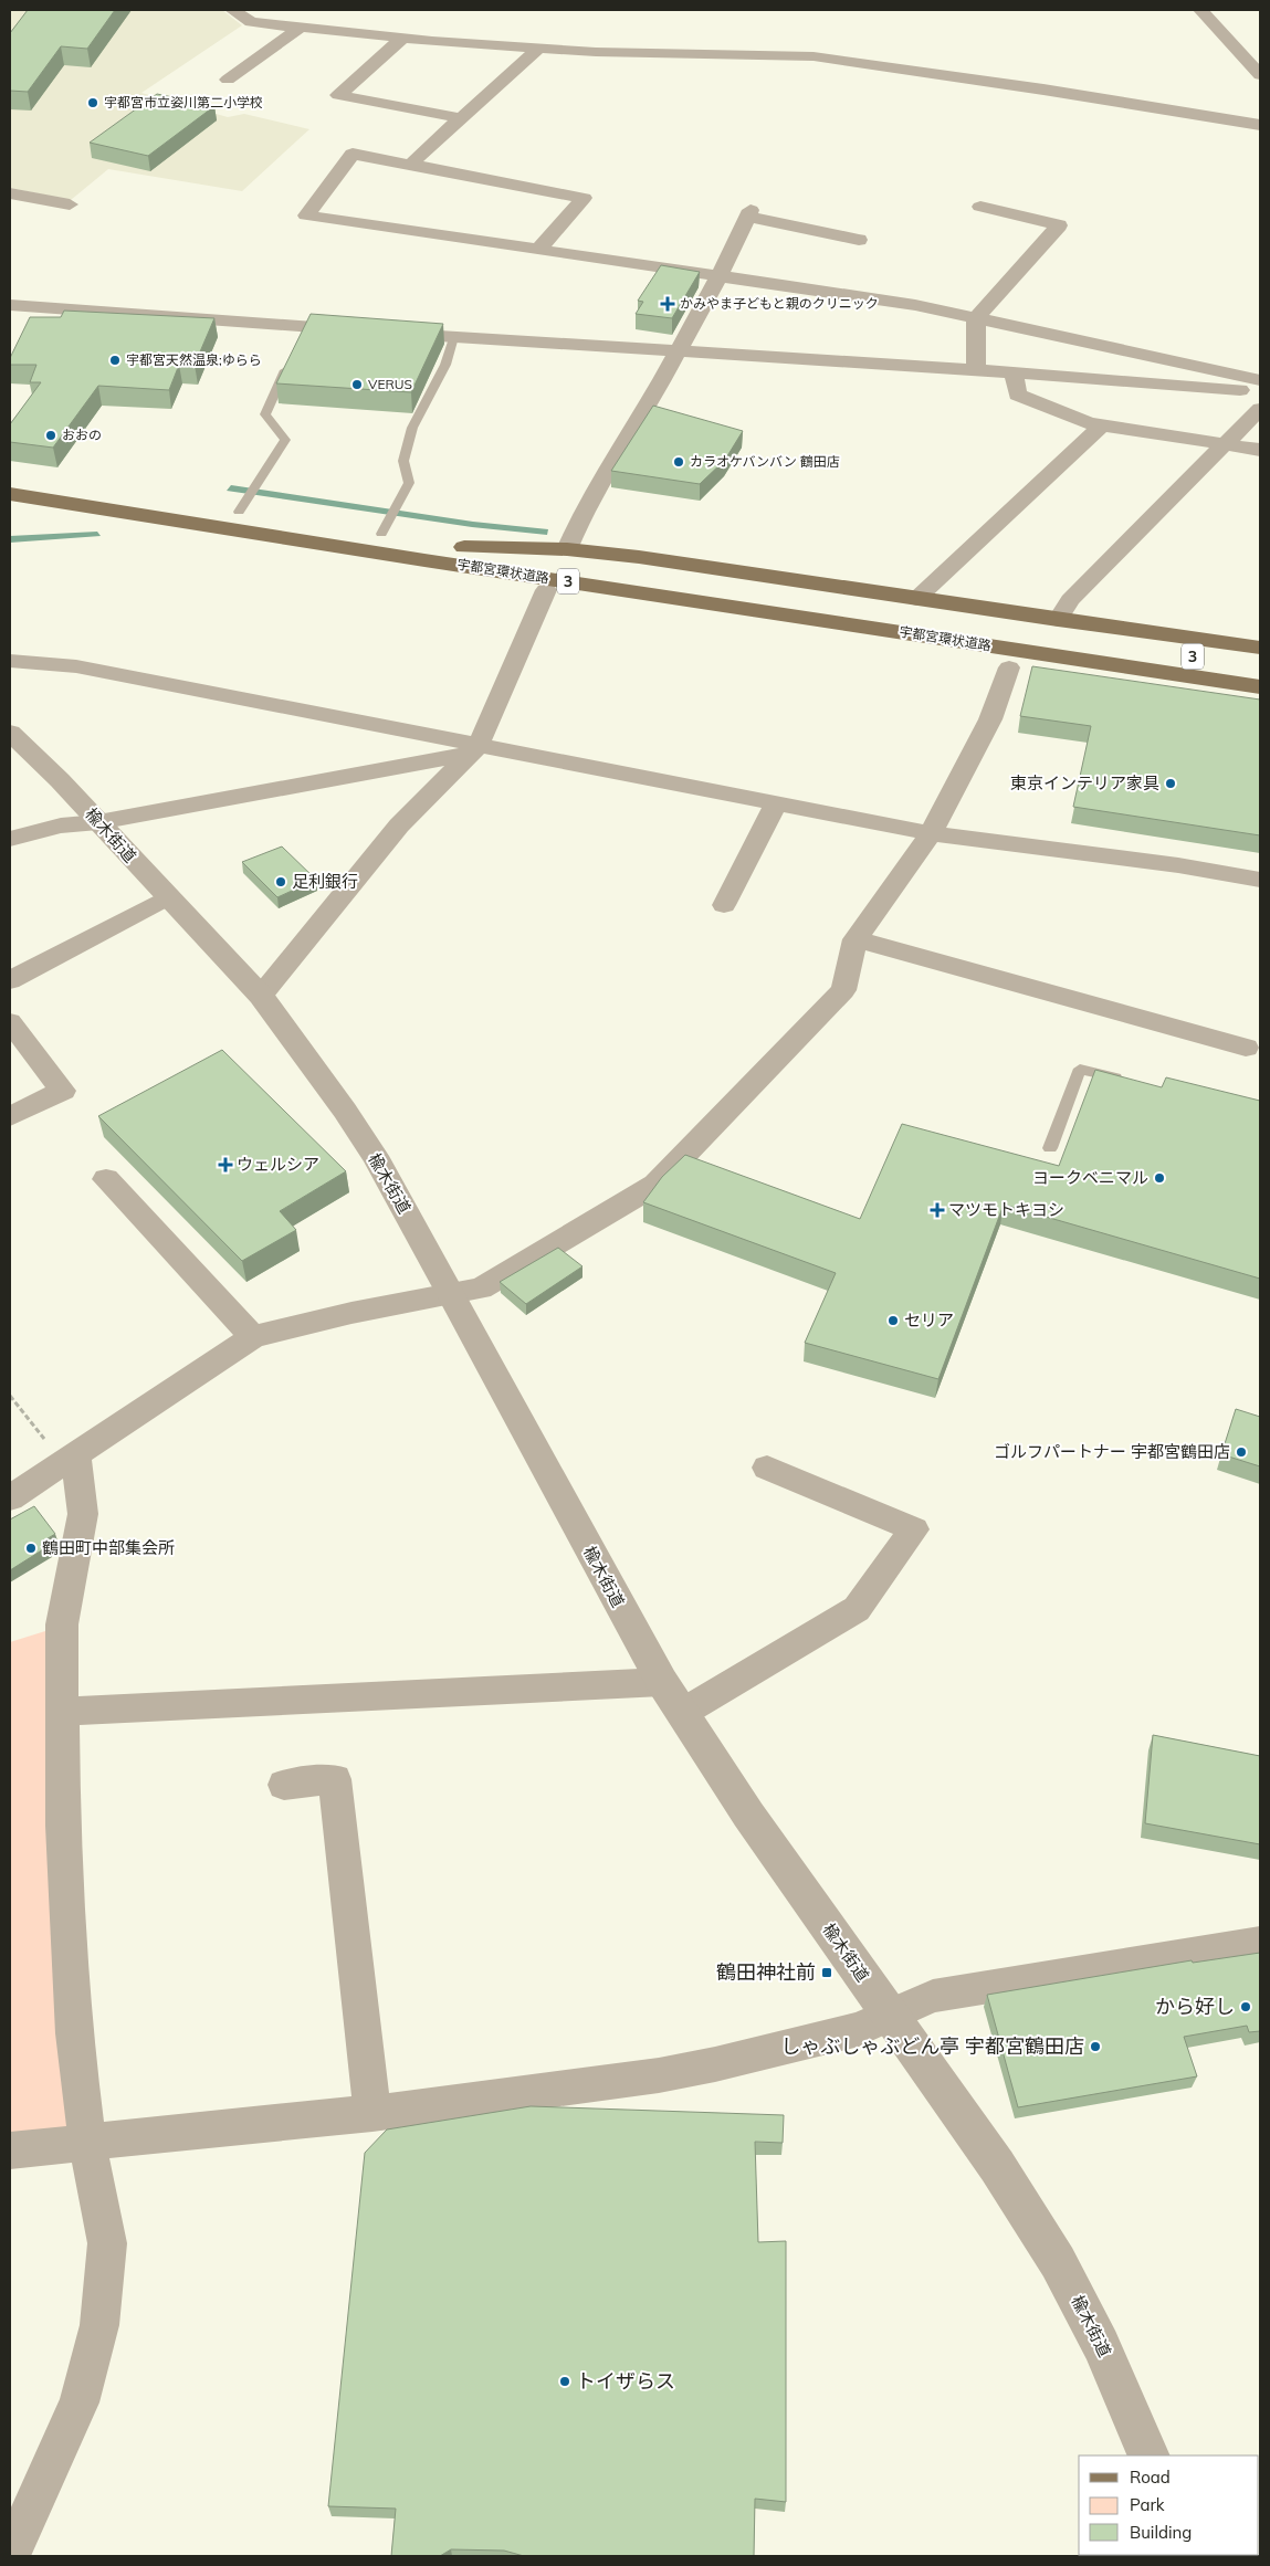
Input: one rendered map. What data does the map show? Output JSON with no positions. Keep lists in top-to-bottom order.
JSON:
{
  "streets": {
    "main road": ["宇都宮環状道路", "3"],
    "street": ["楡木街道"]
  },
  "crossings": [
    ["宇都宮環状道路", "3"]
  ],
  "places": {
    "other": [
      "宇都宮市立姿川第二小学校",
      "宇都宮天然温泉;ゆらら",
      "VERUS",
      "おおの",
      "カラオケバンバン 鶴田店",
      "東京インテリア家具",
      "足利銀行",
      "ヨークベニマル",
      "セリア",
      "ゴルフパートナー 宇都宮鶴田店",
      "鶴田町中部集会所",
      "から好し",
      "しゃぶしゃぶどん亭 宇都宮鶴田店",
      "トイザらス"
    ],
    "health": ["かみやま子どもと親のクリニック", "ウェルシア", "マツモトキヨシ"],
    "transit": ["鶴田神社前"]
  },
  "legend": ["Road", "Park", "Building"]
}
